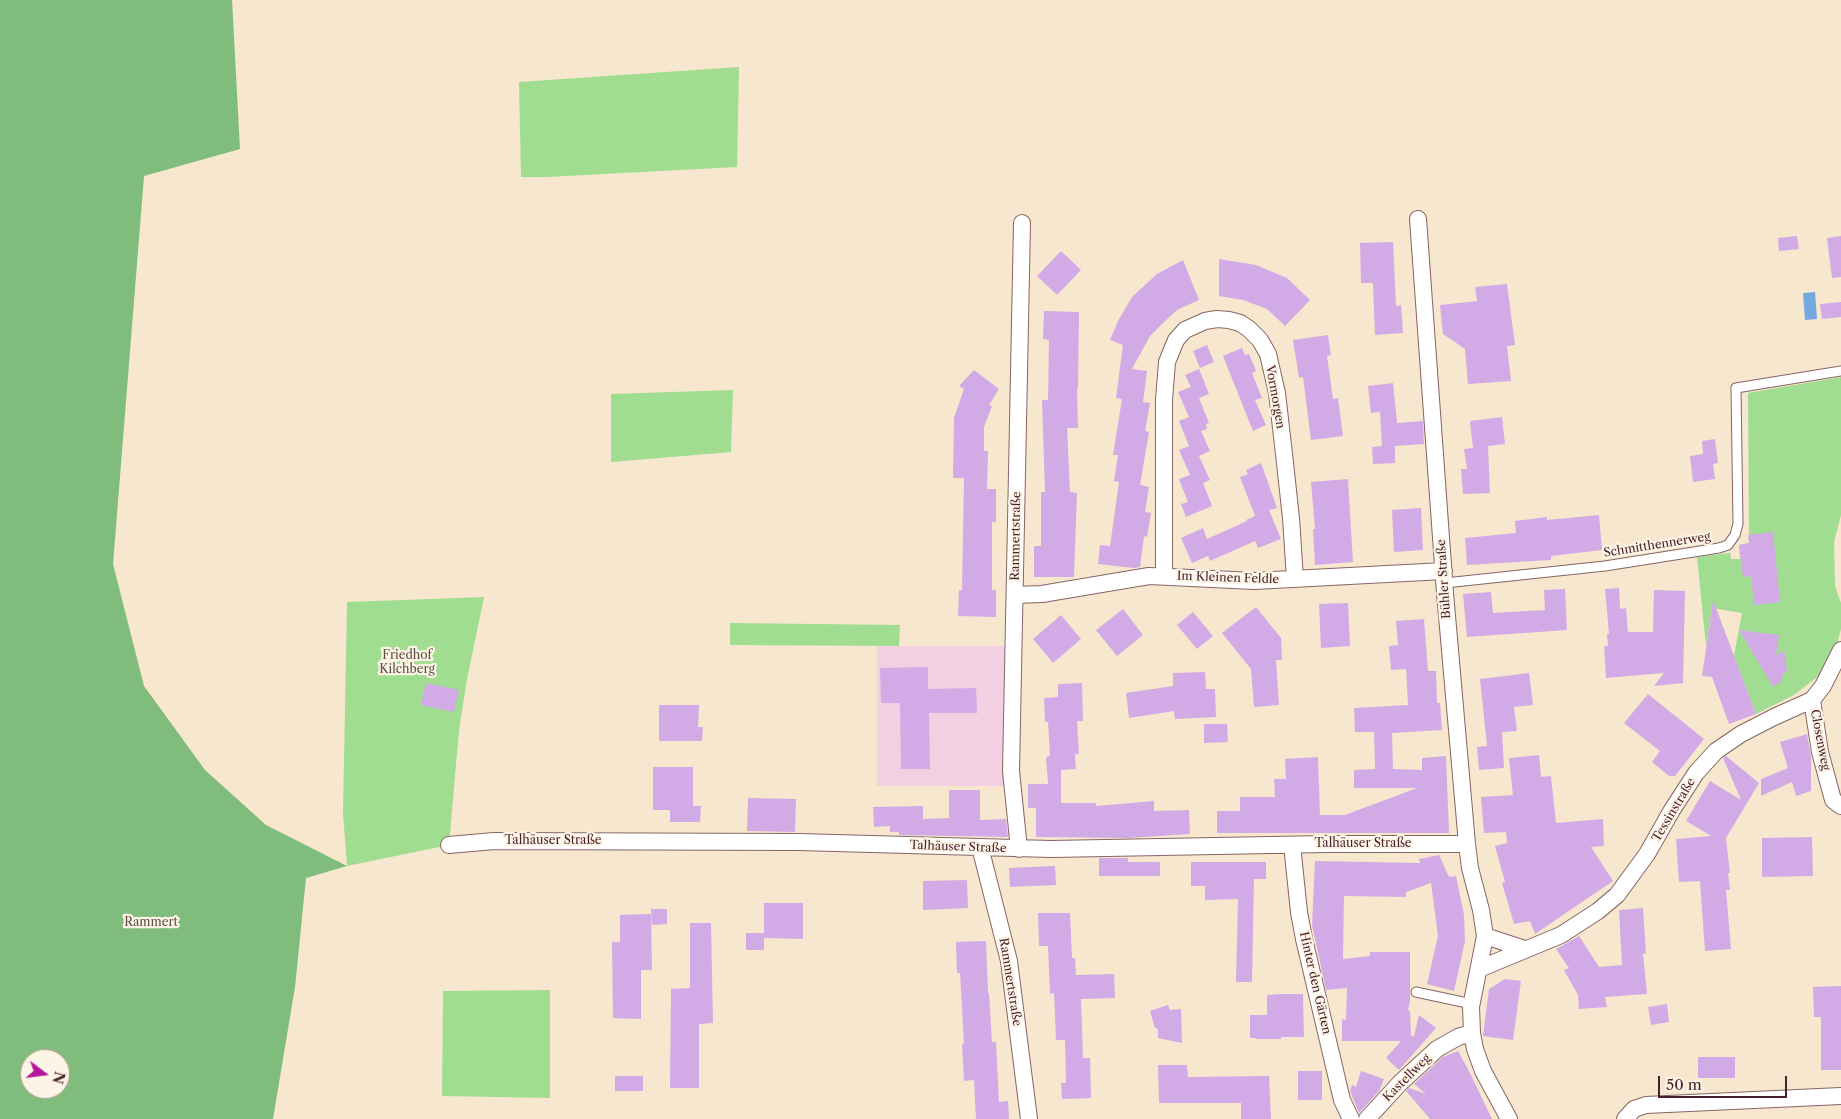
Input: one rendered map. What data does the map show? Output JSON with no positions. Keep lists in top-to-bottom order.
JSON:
{
  "streets": {
    "street": [
      "Vormorgen",
      "Rammertstraße",
      "Im Kleinen Feldle",
      "Bühler Straße",
      "Closenweg",
      "Tessinstraße",
      "Talhäuser Straße",
      "Hinter den Gärten",
      "Kastellweg"
    ],
    "lane": ["Schmitthennerweg"]
  },
  "crossings": [
    ["Vormorgen", "Im Kleinen Feldle"],
    ["Rammertstraße", "Im Kleinen Feldle"],
    ["Rammertstraße", "Talhäuser Straße"],
    ["Schmitthennerweg", "Im Kleinen Feldle"],
    ["Schmitthennerweg", "Bühler Straße"],
    ["Im Kleinen Feldle", "Bühler Straße"],
    ["Bühler Straße", "Talhäuser Straße"],
    ["Closenweg", "Tessinstraße"],
    ["Talhäuser Straße", "Hinter den Gärten"]
  ],
  "parks": ["Friedhof Kilchberg", "Rammert"],
  "scale_bar": "50 m",
  "north": "right"
}
